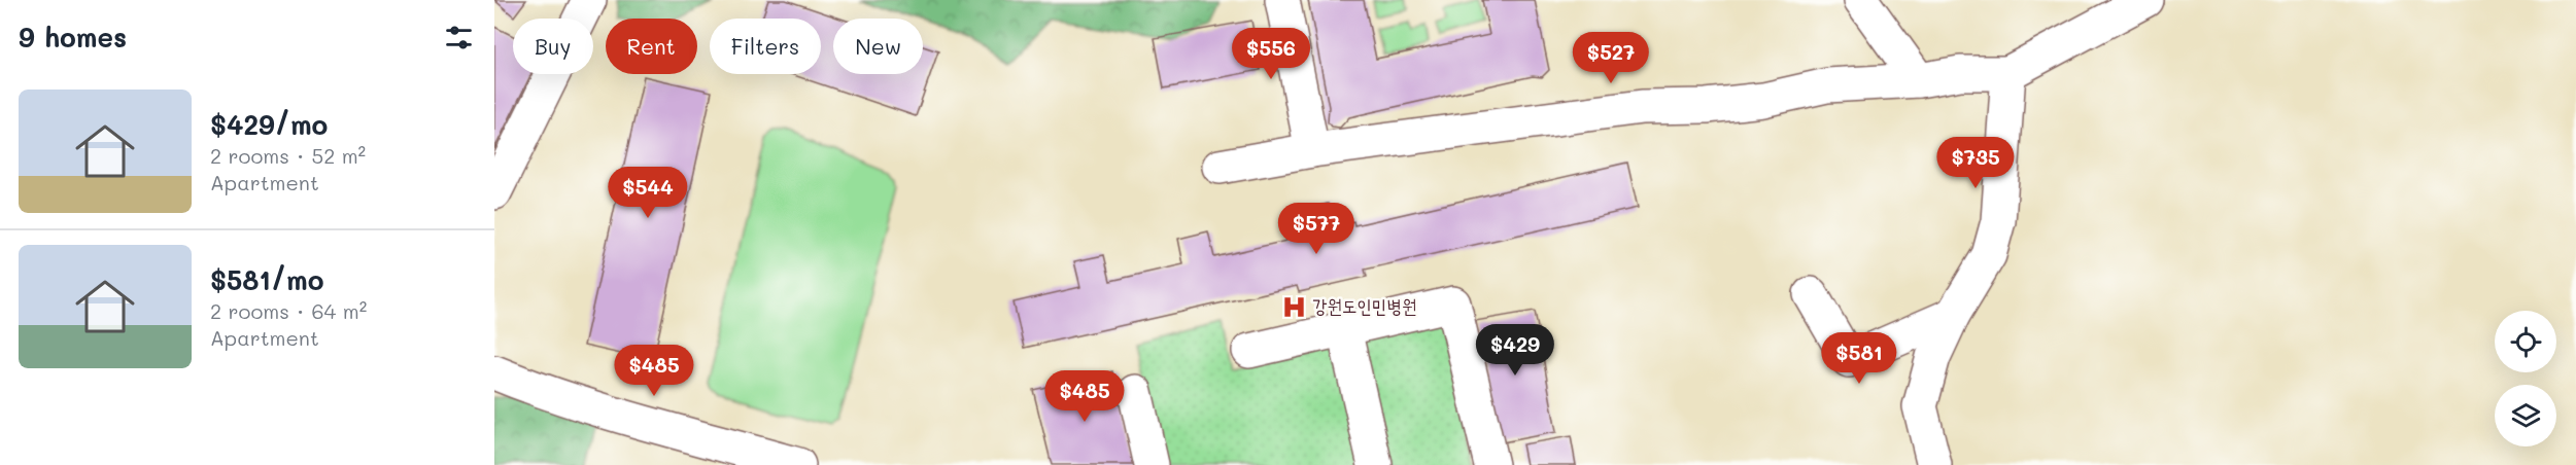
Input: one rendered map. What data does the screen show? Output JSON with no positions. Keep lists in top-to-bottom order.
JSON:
{
  "places": {
    "hospital": ["강원도인민병원"]
  },
  "page": {
    "heading": "9 homes",
    "chip": [
      "Buy",
      "Rent",
      "Filters",
      "New"
    ],
    "price": [
      "$556",
      "$527",
      "$735",
      "$544",
      "$577",
      "$429",
      "$581",
      "$485",
      "$485"
    ],
    "list": [
      {
        "name": "$429/mo",
        "note": "2 rooms · 52 m² · Apartment"
      },
      {
        "name": "$581/mo",
        "note": "2 rooms · 64 m² · Apartment"
      }
    ]
  }
}
